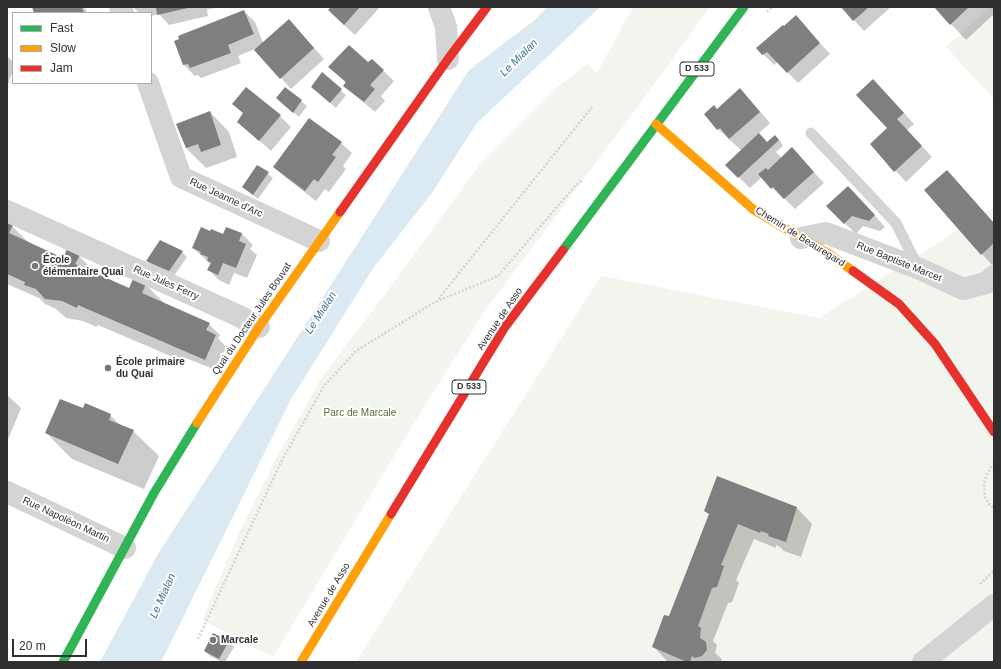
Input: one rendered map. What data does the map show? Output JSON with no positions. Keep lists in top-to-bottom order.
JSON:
{
  "streets": {
    "street": [
      "D 533",
      "Rue Jeanne d'Arc",
      "Chemin de Beauregard",
      "Rue Baptiste Marcet",
      "Rue Jules Ferry",
      "Quai du Docteur Jules Bouvat",
      "Avenue de Asso",
      "Rue Napoléon Martin"
    ]
  },
  "crossings": [
    ["Rue Jeanne d'Arc", "Quai du Docteur Jules Bouvat"],
    ["Chemin de Beauregard", "Rue Baptiste Marcet"],
    ["Chemin de Beauregard", "Avenue de Asso"],
    ["Rue Jules Ferry", "Quai du Docteur Jules Bouvat"],
    ["Quai du Docteur Jules Bouvat", "Rue Napoléon Martin"]
  ],
  "water": ["Le Mialan"],
  "parks": ["Parc de Marcale"],
  "places": ["École élémentaire Quai", "École primaire du Quai", "Marcale"],
  "legend": ["Fast", "Slow", "Jam"],
  "scale_bar": "20 m"
}
